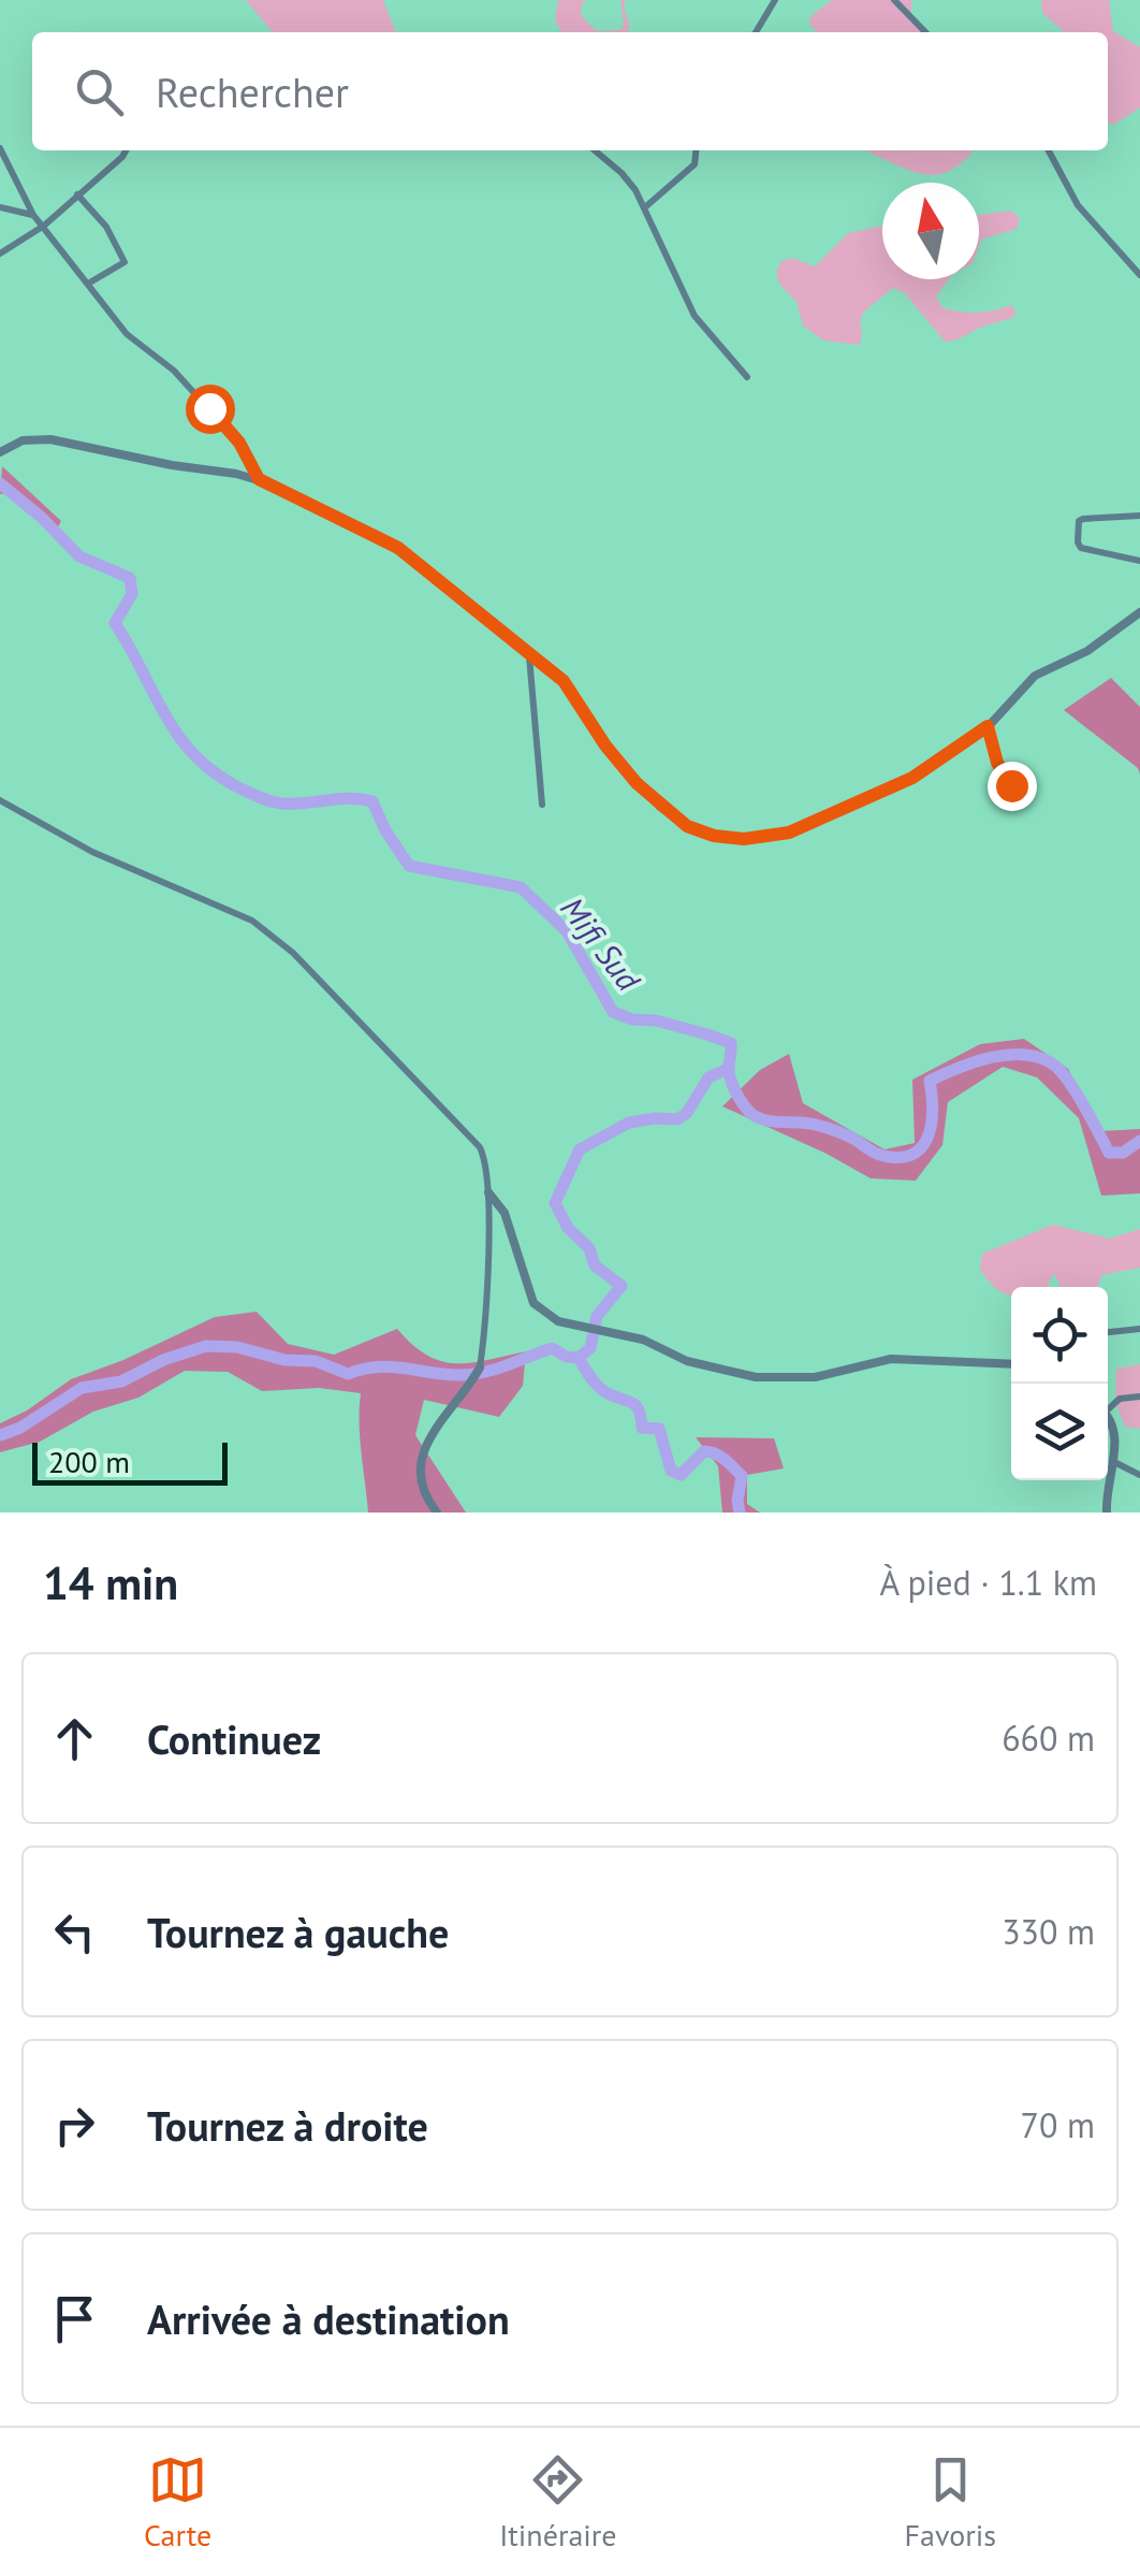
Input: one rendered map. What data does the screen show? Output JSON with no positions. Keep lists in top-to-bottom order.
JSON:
{
  "water": ["Mifi Sud"],
  "scale_bar": "200 m",
  "north": "top",
  "page": {
    "search": "Rechercher",
    "scale": "200 m",
    "heading": ["14 min", "À pied · 1.1 km"],
    "list": [
      ["Continuez", "660 m"],
      ["Tournez à gauche", "330 m"],
      ["Tournez à droite", "70 m"],
      "Arrivée à destination"
    ],
    "nav": ["Carte", "Itinéraire", "Favoris"]
  }
}
